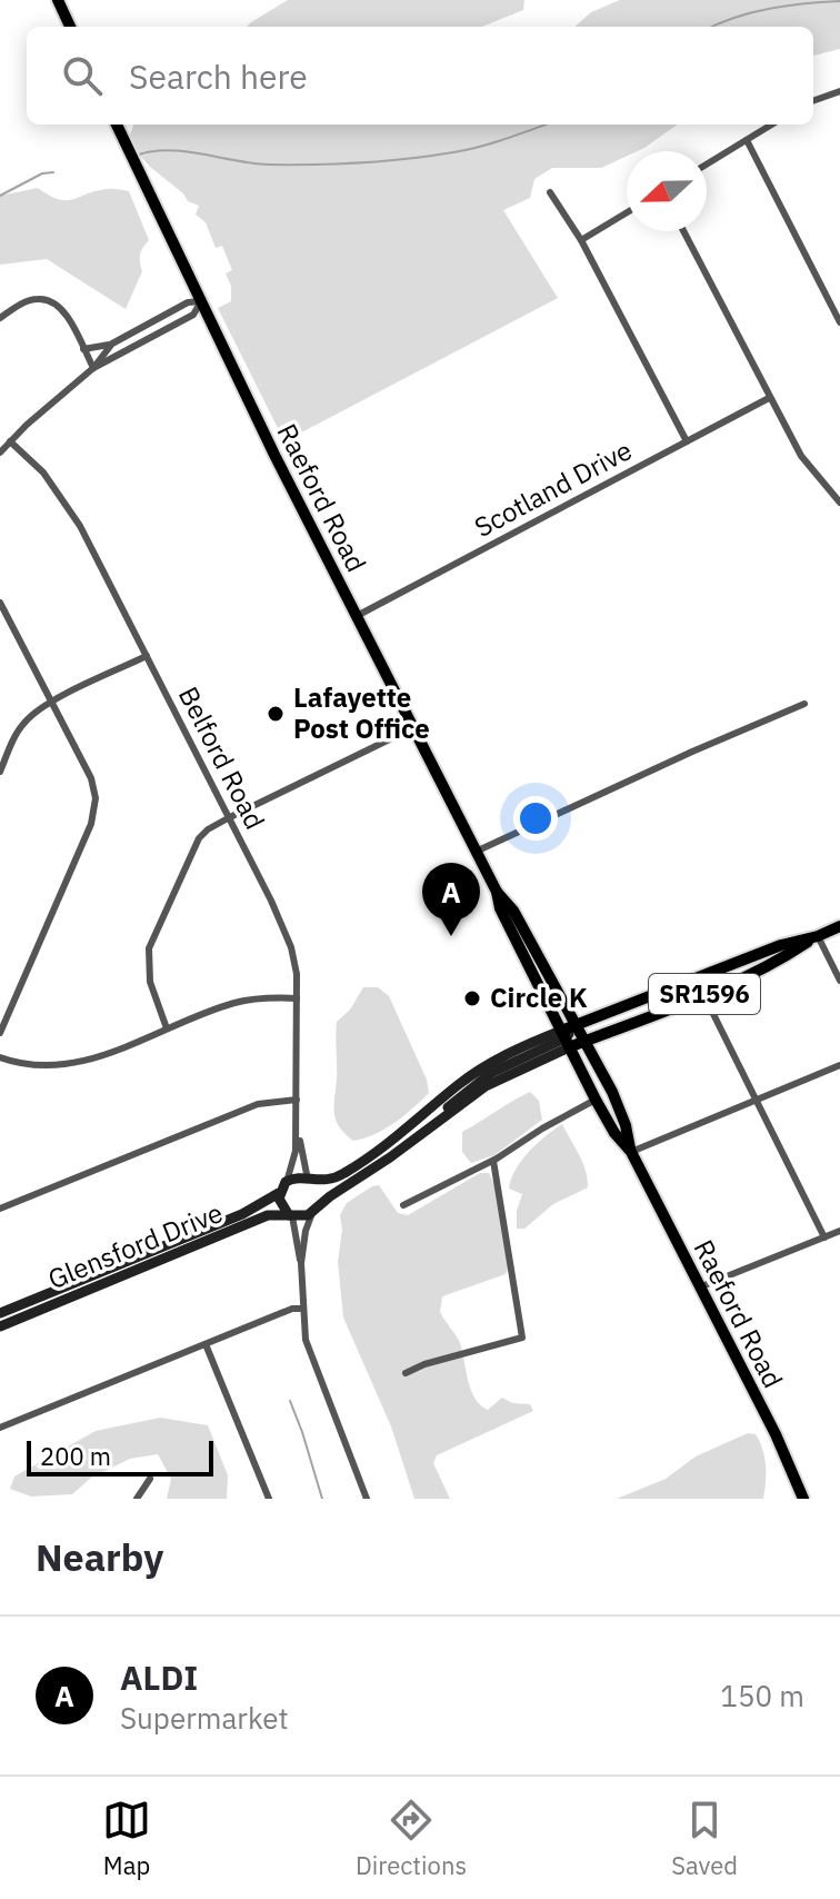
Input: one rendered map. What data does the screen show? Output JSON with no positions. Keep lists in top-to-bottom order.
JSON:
{
  "streets": {
    "main road": ["Raeford Road", "SR1596", "Glensford Drive"],
    "street": ["Scotland Drive", "Belford Road"]
  },
  "crossings": [
    ["Scotland Drive", "Raeford Road"],
    ["Raeford Road", "SR1596"],
    ["Belford Road", "Glensford Drive"]
  ],
  "places": ["Lafayette Post Office", "Circle K"],
  "scale_bar": "200 m",
  "north": "left",
  "page": {
    "search": "Search here",
    "pins": "A",
    "scale": "200 m",
    "heading": "Nearby",
    "list": [
      {
        "mark": "A",
        "name": "ALDI",
        "note": "Supermarket",
        "value": "150 m"
      }
    ],
    "nav": ["Map", "Directions", "Saved"]
  }
}
